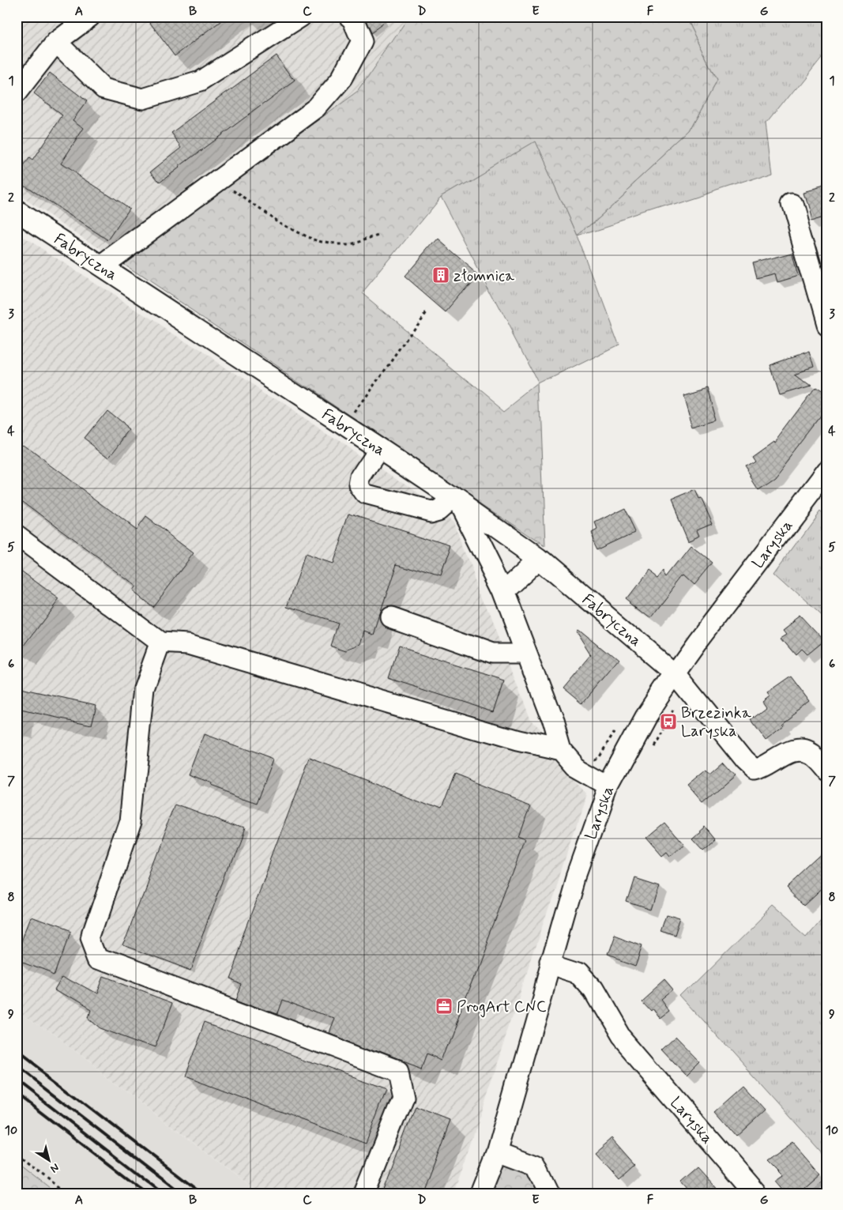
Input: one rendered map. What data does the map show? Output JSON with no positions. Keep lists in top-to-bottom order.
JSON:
{
  "streets": {
    "street": ["Fabryczna", "Laryska"]
  },
  "crossings": [
    ["Fabryczna", "Laryska"]
  ],
  "places": {
    "building": ["złomnica"],
    "bus stop": ["Brzezinka Laryska"],
    "office": ["ProgArt CNC"]
  },
  "north": "bottom right",
  "grid": {
    "columns": [
      "A",
      "B",
      "C",
      "D",
      "E",
      "F",
      "G"
    ],
    "rows": [
      "1",
      "2",
      "3",
      "4",
      "5",
      "6",
      "7",
      "8",
      "9",
      "10"
    ]
  }
}
